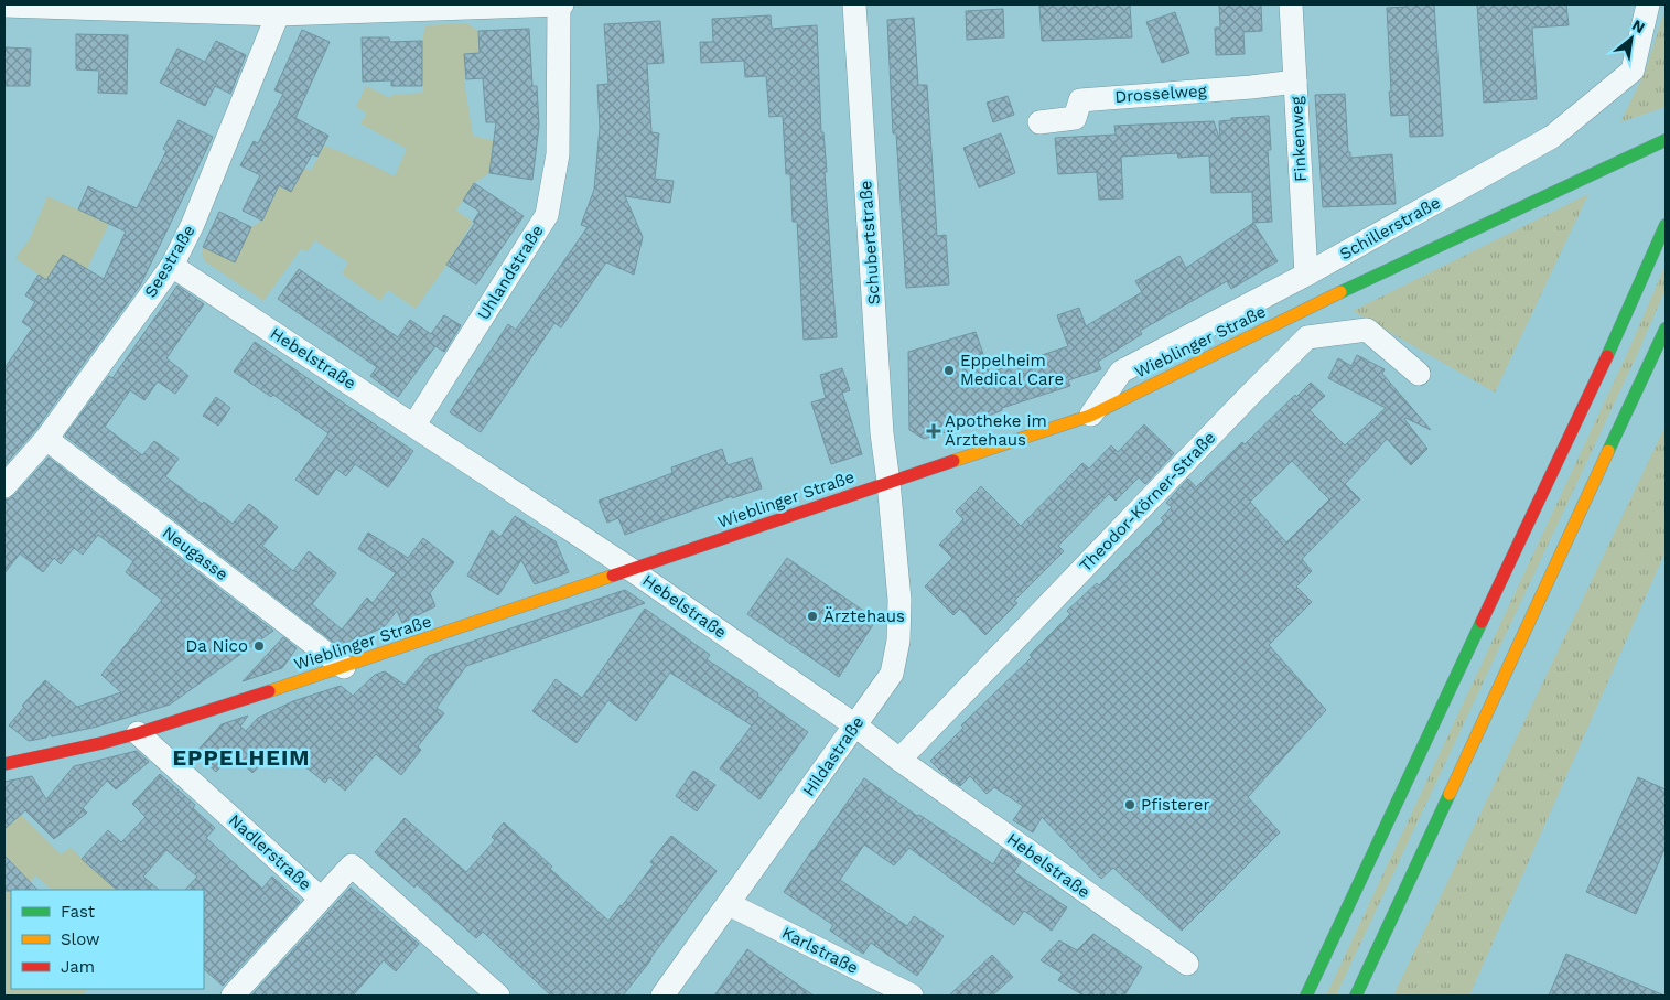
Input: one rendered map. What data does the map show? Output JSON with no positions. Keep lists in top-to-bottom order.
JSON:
{
  "streets": {
    "main road": ["Wieblinger Straße"],
    "street": [
      "Drosselweg",
      "Finkenweg",
      "Schillerstraße",
      "Schubertstraße",
      "Seestraße",
      "Uhlandstraße",
      "Hebelstraße",
      "Theodor-Körner-Straße",
      "Neugasse",
      "Hildastraße",
      "Nadlerstraße",
      "Karlstraße"
    ]
  },
  "crossings": [
    ["Drosselweg", "Finkenweg"],
    ["Finkenweg", "Schillerstraße"],
    ["Schillerstraße", "Wieblinger Straße"],
    ["Schubertstraße", "Wieblinger Straße"],
    ["Schubertstraße", "Hildastraße"],
    ["Seestraße", "Hebelstraße"],
    ["Seestraße", "Neugasse"],
    ["Uhlandstraße", "Hebelstraße"],
    ["Wieblinger Straße", "Hebelstraße"],
    ["Wieblinger Straße", "Neugasse"],
    ["Wieblinger Straße", "Hildastraße"],
    ["Wieblinger Straße", "Nadlerstraße"],
    ["Hebelstraße", "Theodor-Körner-Straße"],
    ["Hebelstraße", "Hildastraße"],
    ["Hildastraße", "Karlstraße"]
  ],
  "districts": ["EPPELHEIM"],
  "places": {
    "other": [
      "Eppelheim Medical Care",
      "Ärztehaus",
      "Da Nico",
      "Pfisterer"
    ],
    "health": ["Apotheke im Ärztehaus"]
  },
  "legend": ["Fast", "Slow", "Jam"],
  "north": "top right"
}
